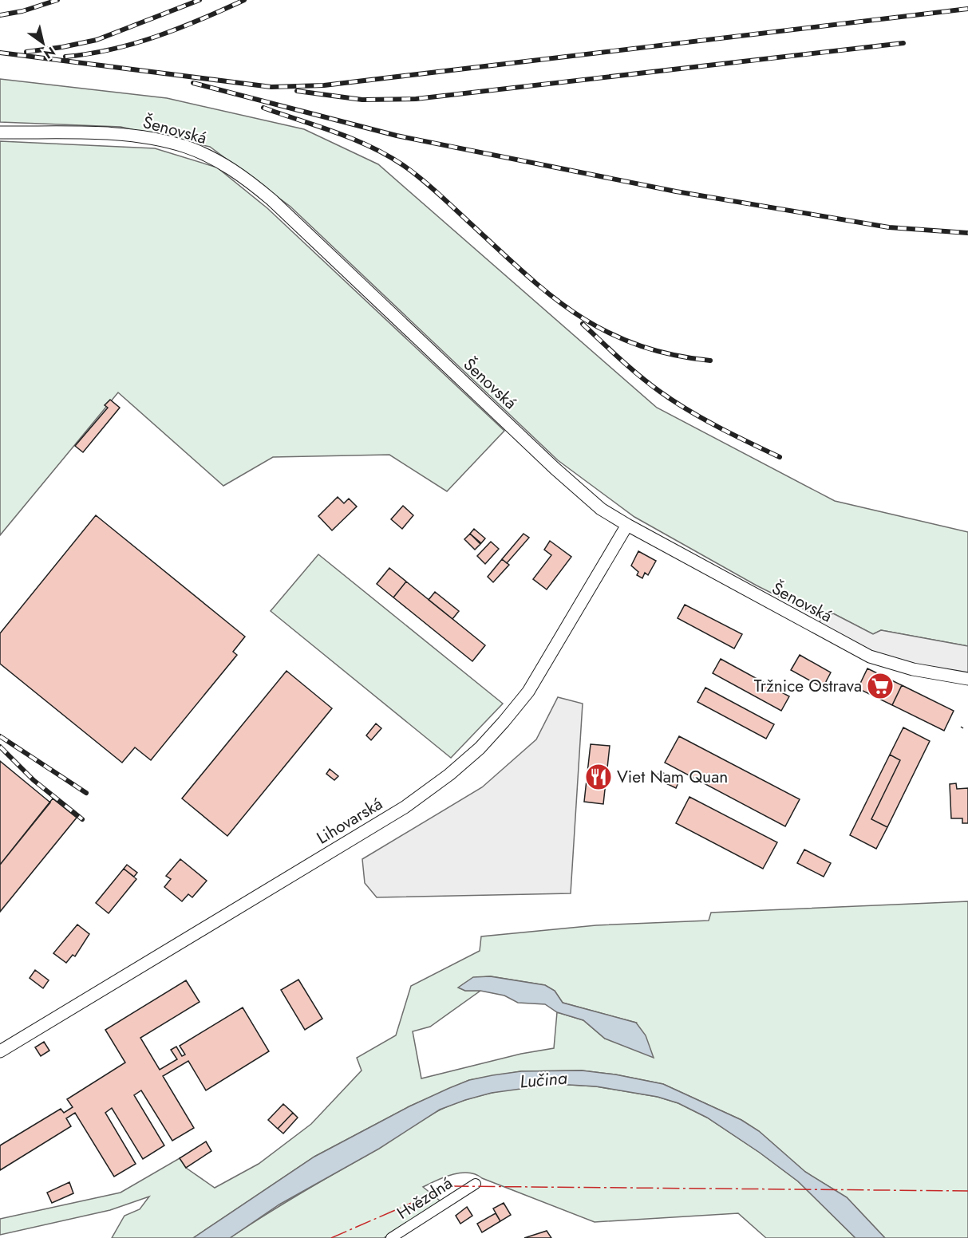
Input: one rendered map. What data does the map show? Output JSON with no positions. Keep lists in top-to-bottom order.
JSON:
{
  "streets": {
    "street": ["Šenovská", "Lihovarská", "Hvězdná"]
  },
  "crossings": [
    ["Šenovská", "Lihovarská"]
  ],
  "water": ["Lučina"],
  "places": {
    "supermarket": ["Tržnice Ostrava"],
    "restaurant": ["Viet Nam Quan"]
  },
  "north": "bottom right"
}
